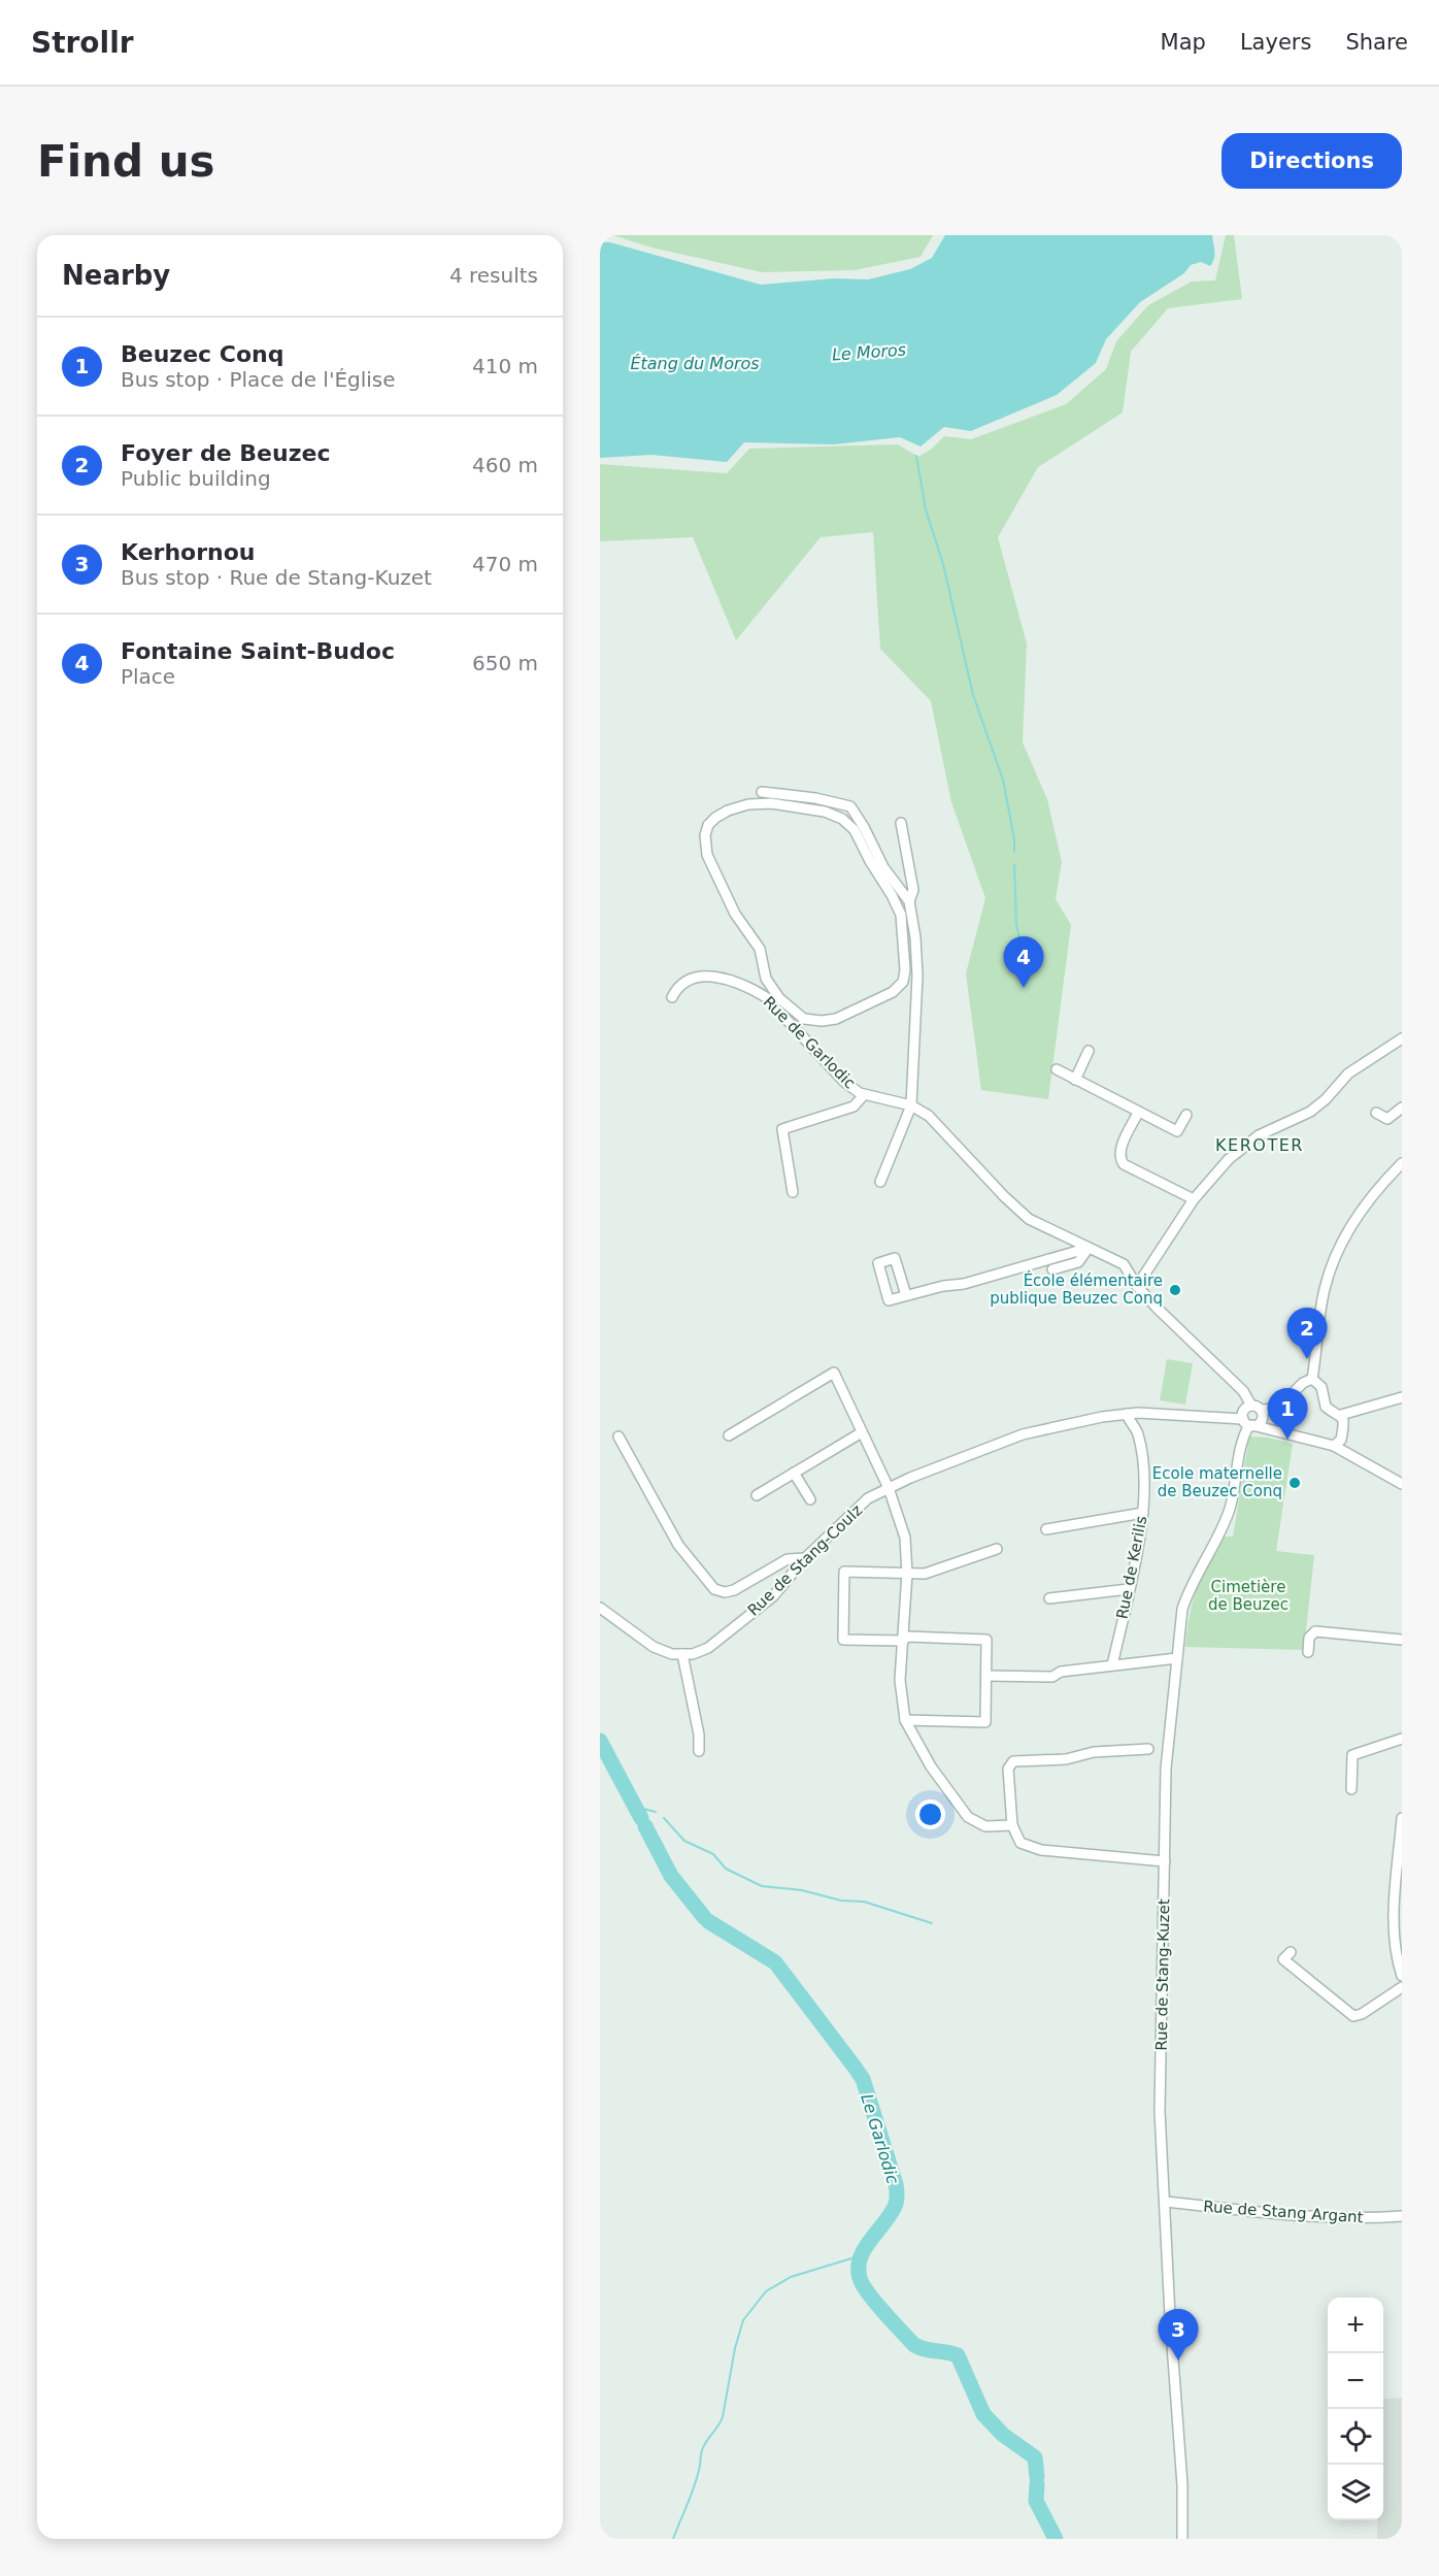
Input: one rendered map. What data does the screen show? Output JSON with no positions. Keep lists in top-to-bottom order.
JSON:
{
  "streets": {
    "street": [
      "Rue de Garlodic",
      "Rue de Stang-Coulz",
      "Rue de Kerilis",
      "Rue de Stang-Kuzet",
      "Rue de Stang Argant"
    ]
  },
  "crossings": [
    ["Rue de Stang-Coulz", "Rue de Kerilis"],
    ["Rue de Stang-Coulz", "Rue de Stang-Kuzet"],
    ["Rue de Stang-Kuzet", "Rue de Stang Argant"]
  ],
  "districts": ["KEROTER"],
  "water": ["Le Moros", "Étang du Moros", "Le Garlodic"],
  "parks": ["Cimetière de Beuzec"],
  "places": ["École élémentaire publique Beuzec Conq", "Ecole maternelle de Beuzec Conq"],
  "page": {
    "header": "Strollr",
    "nav": ["Map", "Layers", "Share"],
    "buttons": "Directions",
    "title": "Find us",
    "heading": ["Nearby", "4 results"],
    "list": [
      {
        "mark": "1",
        "name": "Beuzec Conq",
        "note": "Bus stop · Place de l'Église",
        "value": "410 m"
      },
      {
        "mark": "2",
        "name": "Foyer de Beuzec",
        "note": "Public building",
        "value": "460 m"
      },
      {
        "mark": "3",
        "name": "Kerhornou",
        "note": "Bus stop · Rue de Stang-Kuzet",
        "value": "470 m"
      },
      {
        "mark": "4",
        "name": "Fontaine Saint-Budoc",
        "note": "Place",
        "value": "650 m"
      }
    ],
    "pins": [
      "4",
      "2",
      "1",
      "3"
    ],
    "map_buttons": ["+", "−"]
  }
}
